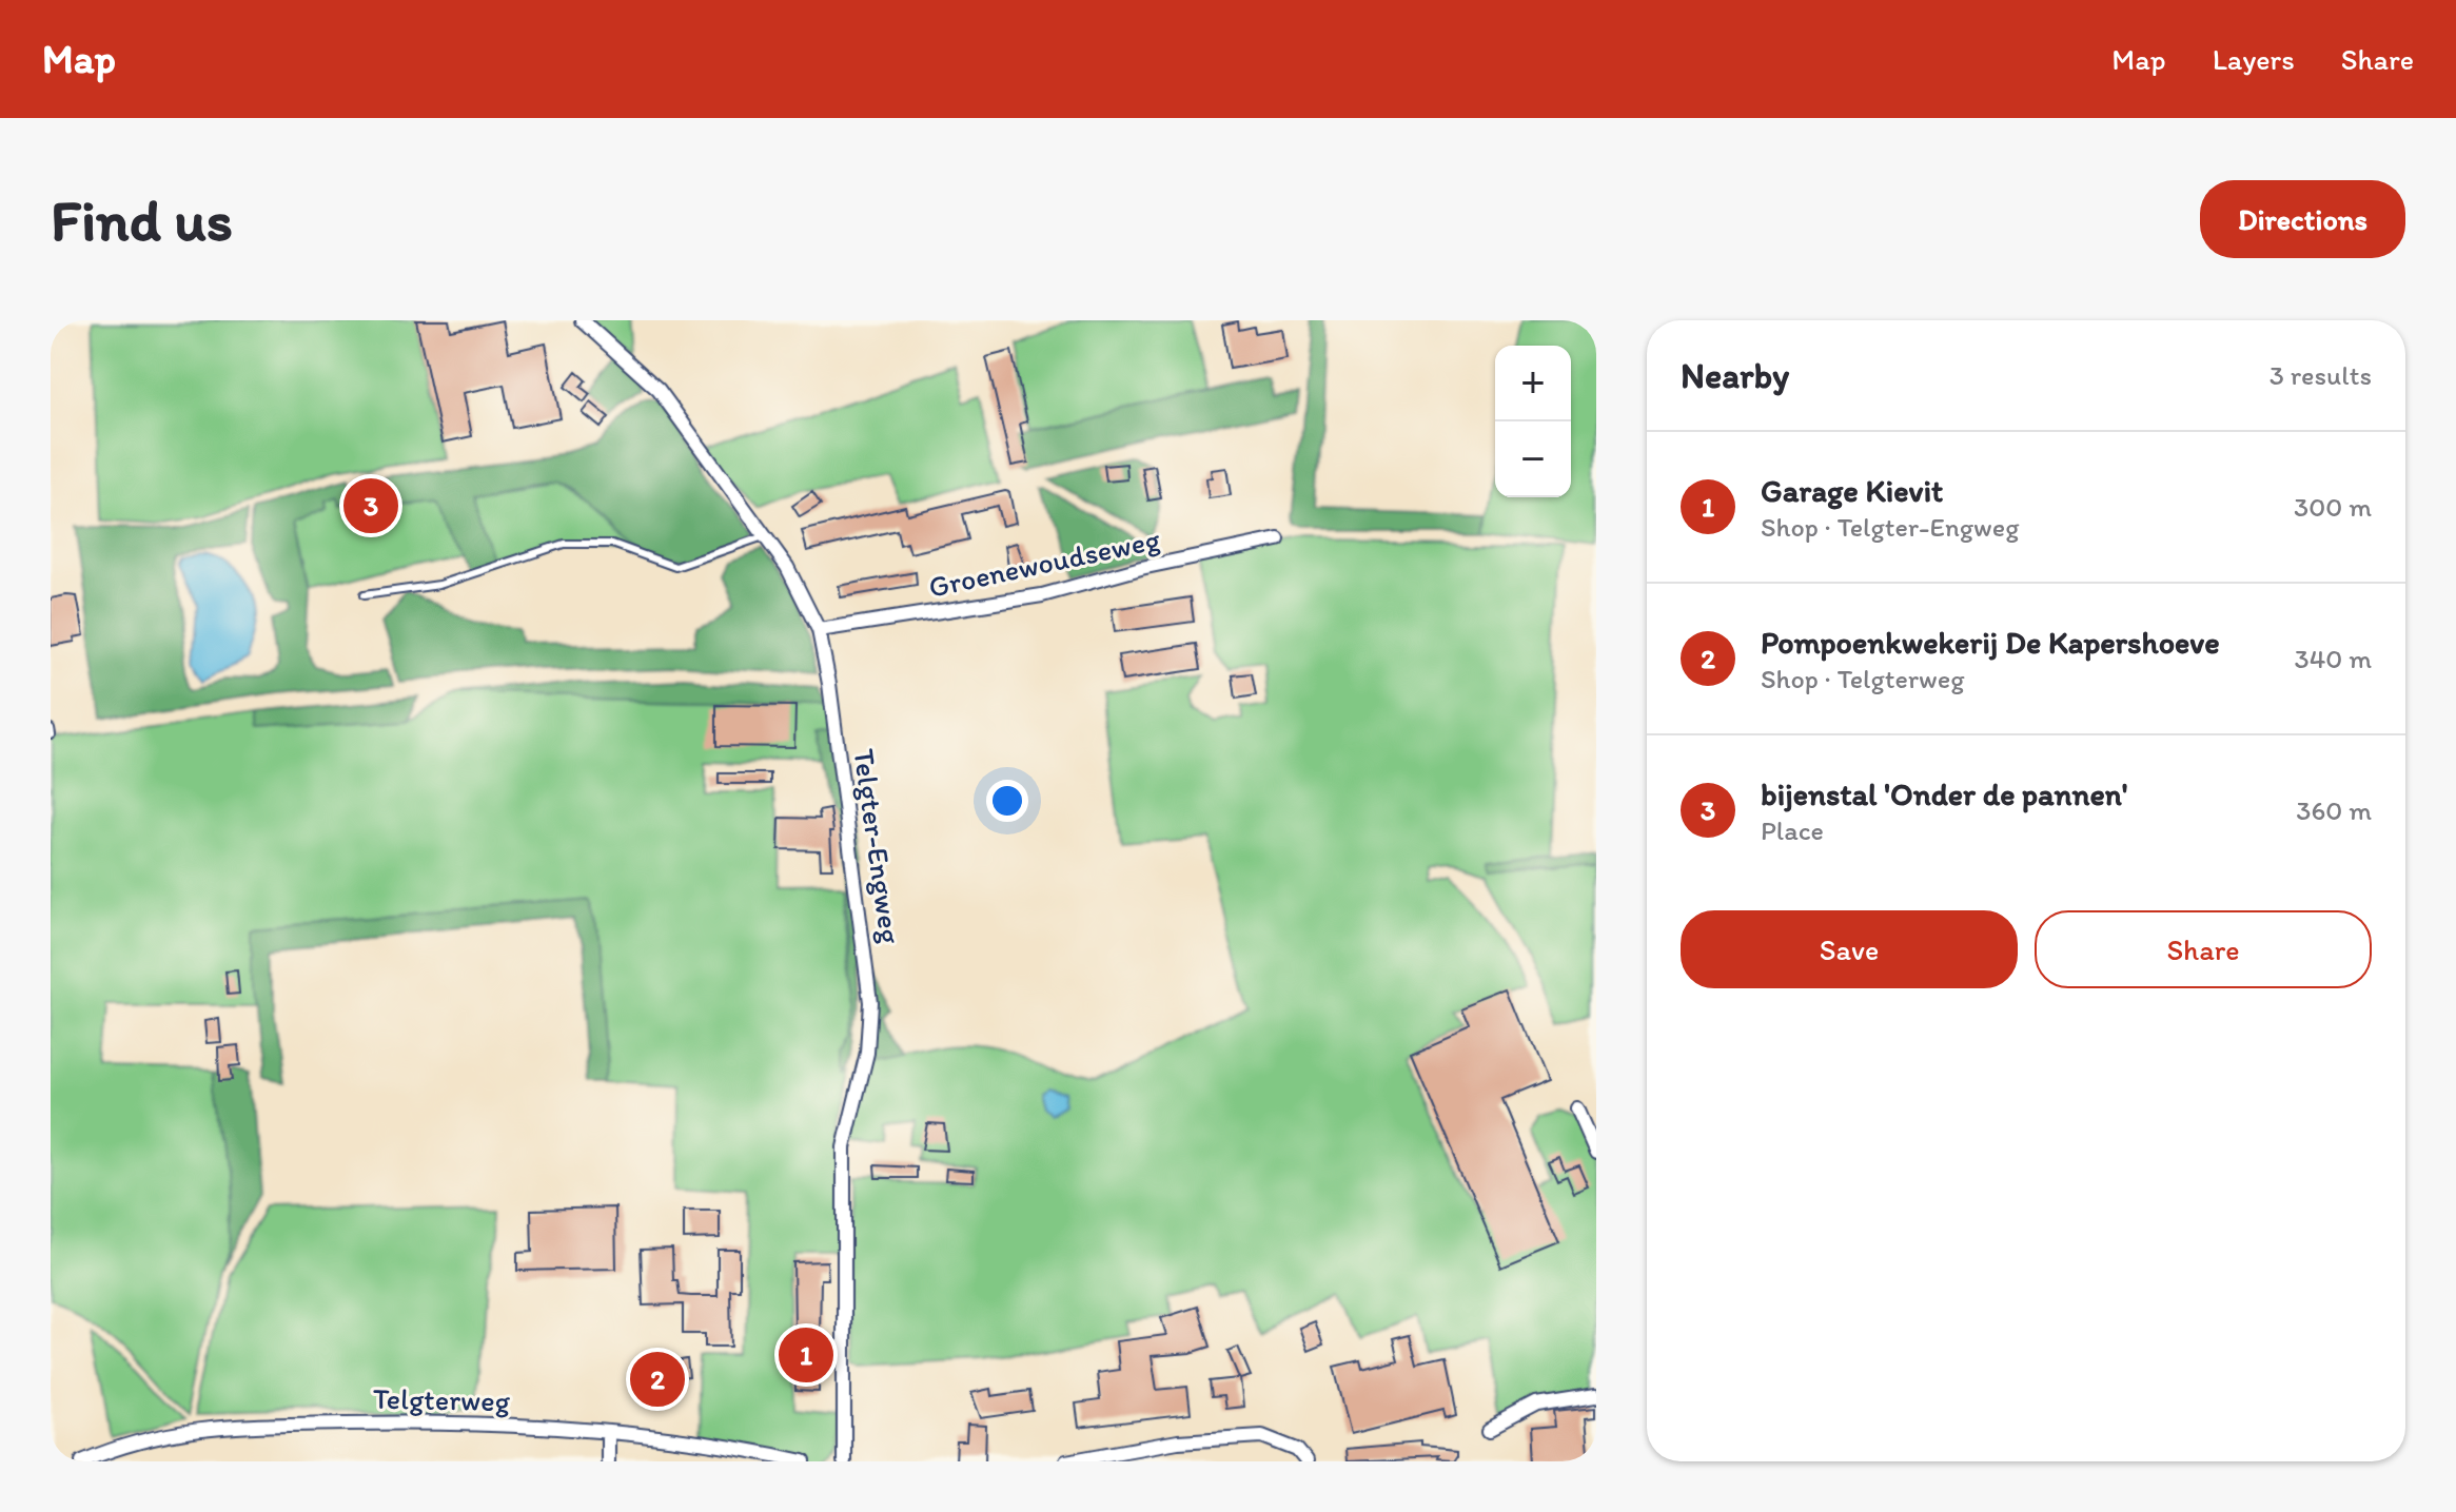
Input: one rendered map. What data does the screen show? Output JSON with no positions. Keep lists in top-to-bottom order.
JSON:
{
  "streets": {
    "street": ["Groenewoudseweg", "Telgter-Engweg", "Telgterweg"]
  },
  "crossings": [
    ["Groenewoudseweg", "Telgter-Engweg"]
  ],
  "page": {
    "header": "Map",
    "nav": ["Map", "Layers", "Share"],
    "buttons": [
      "Directions",
      ["Save", "Share"]
    ],
    "title": "Find us",
    "heading": ["Nearby", "3 results"],
    "map_buttons": ["+", "−"],
    "list": [
      {
        "mark": "1",
        "name": "Garage Kievit",
        "note": "Shop · Telgter-Engweg",
        "value": "300 m"
      },
      {
        "mark": "2",
        "name": "Pompoenkwekerij De Kapershoeve",
        "note": "Shop · Telgterweg",
        "value": "340 m"
      },
      {
        "mark": "3",
        "name": "bijenstal 'Onder de pannen'",
        "note": "Place",
        "value": "360 m"
      }
    ],
    "pins": ["3", "1", "2"]
  }
}
